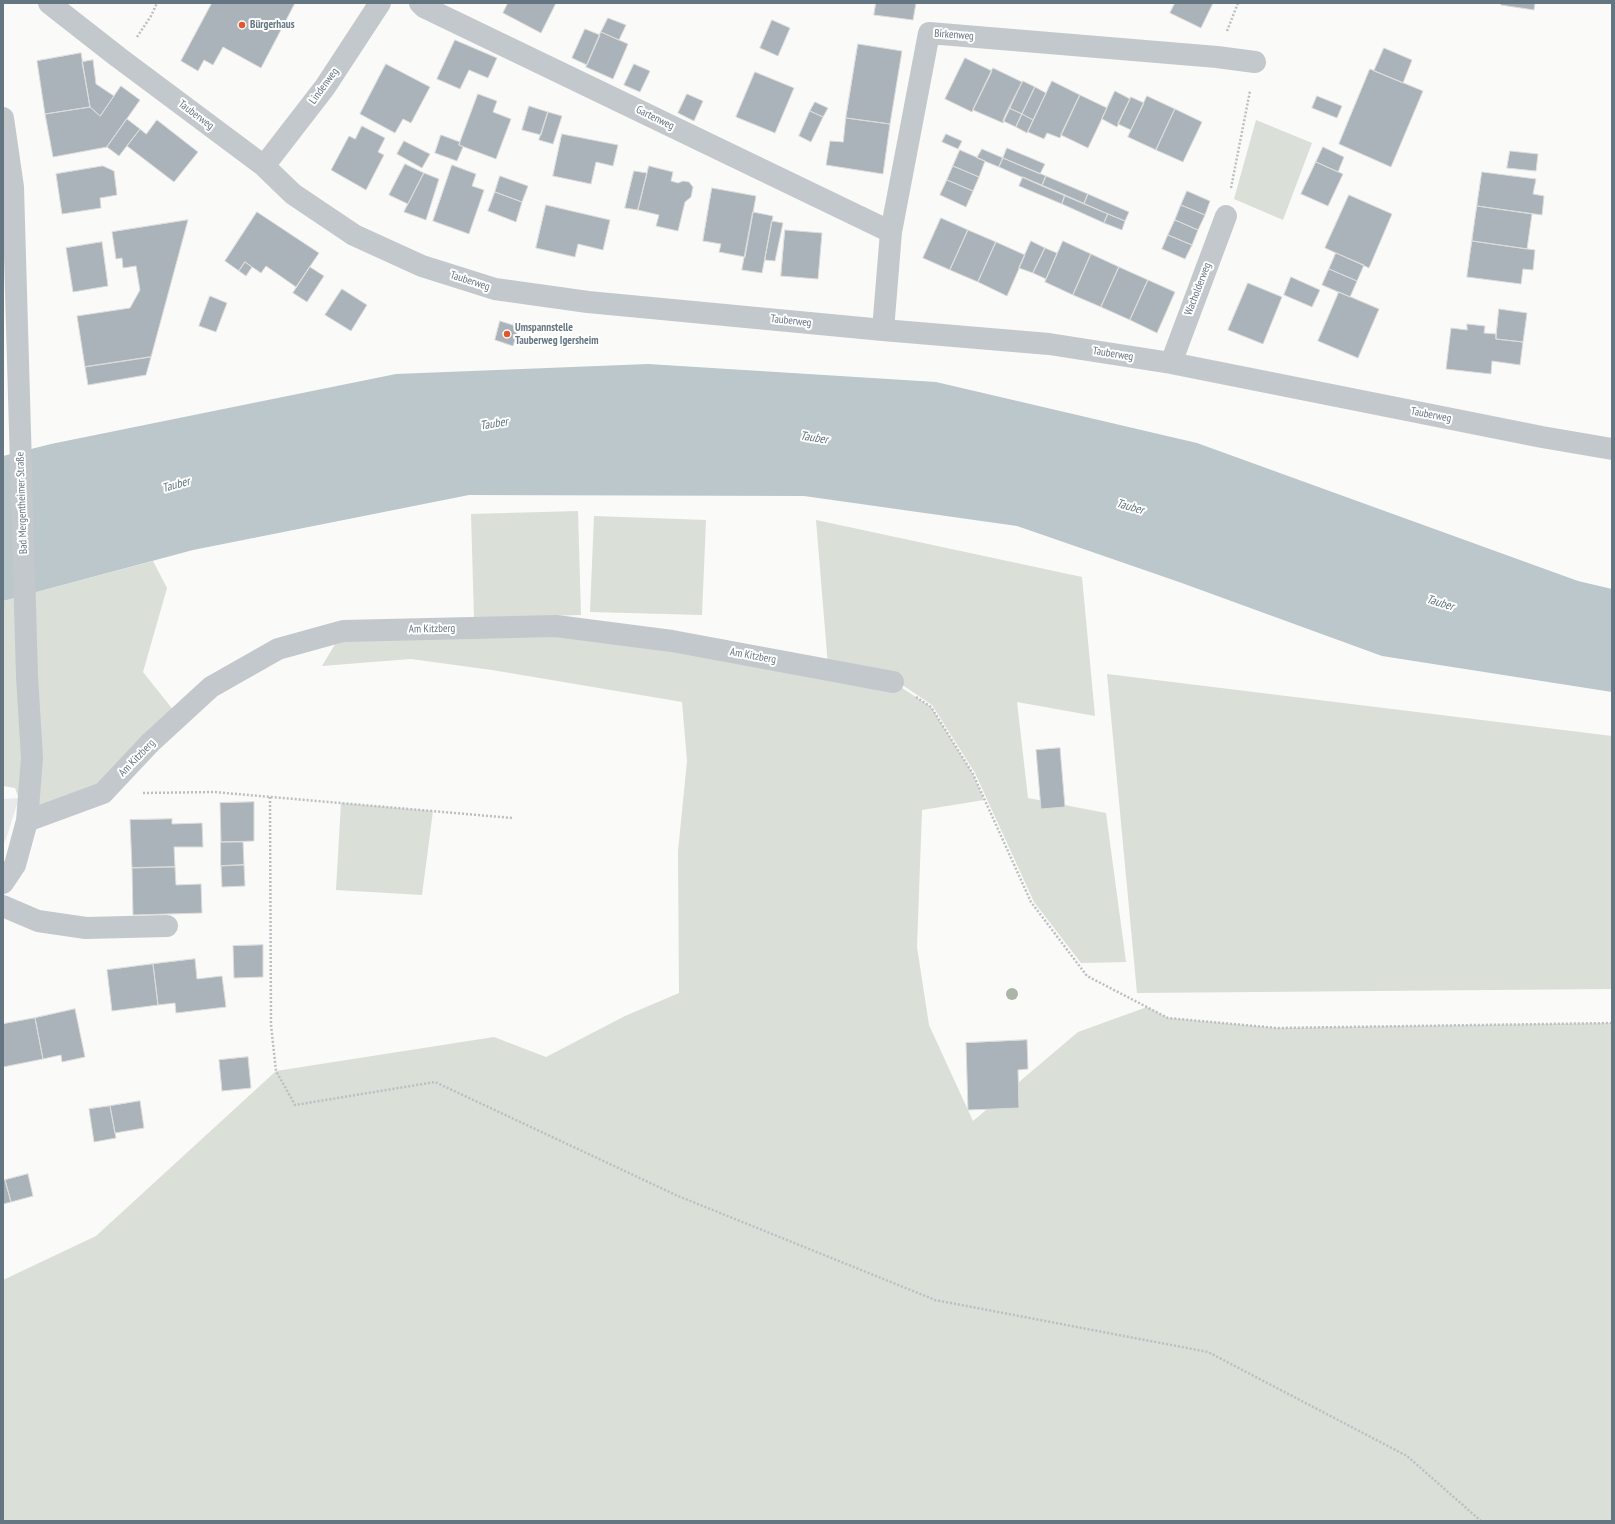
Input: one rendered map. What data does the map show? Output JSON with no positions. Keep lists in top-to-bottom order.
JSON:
{
  "streets": {
    "street": [
      "Birkenweg",
      "Lindenweg",
      "Tauberweg",
      "Gartenweg",
      "Wacholderweg",
      "Bad Mergentheimer Straße",
      "Am Kitzberg"
    ]
  },
  "crossings": [
    ["Birkenweg", "Tauberweg"],
    ["Birkenweg", "Gartenweg"],
    ["Lindenweg", "Tauberweg"],
    ["Tauberweg", "Wacholderweg"],
    ["Bad Mergentheimer Straße", "Am Kitzberg"]
  ],
  "water": ["Tauber"],
  "places": ["Bürgerhaus", "Umspannstelle Tauberweg Igersheim"]
}
